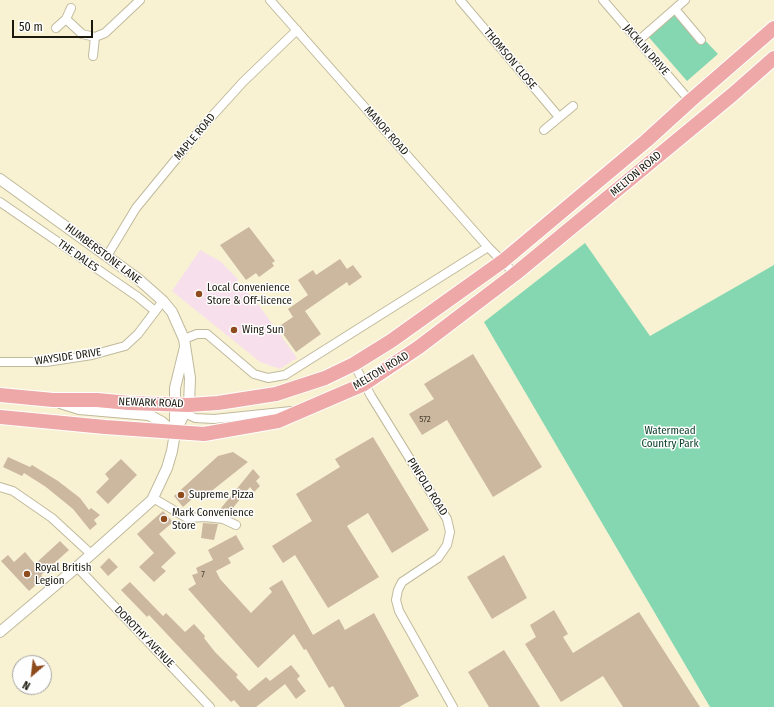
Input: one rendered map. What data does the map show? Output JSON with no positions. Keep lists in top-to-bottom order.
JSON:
{
  "streets": {
    "highway": ["MELTON ROAD", "NEWARK ROAD"],
    "street": [
      "JACKLIN DRIVE",
      "THOMSON CLOSE",
      "MANOR ROAD",
      "MAPLE ROAD",
      "HUMBERSTONE LANE",
      "THE DALES",
      "WAYSIDE DRIVE",
      "PINFOLD ROAD",
      "DOROTHY AVENUE"
    ]
  },
  "crossings": [
    ["JACKLIN DRIVE", "MELTON ROAD"],
    ["MANOR ROAD", "MAPLE ROAD"],
    ["MANOR ROAD", "MELTON ROAD"],
    ["MAPLE ROAD", "HUMBERSTONE LANE"],
    ["MELTON ROAD", "NEWARK ROAD"],
    ["MELTON ROAD", "PINFOLD ROAD"],
    ["HUMBERSTONE LANE", "WAYSIDE DRIVE"],
    ["HUMBERSTONE LANE", "NEWARK ROAD"],
    ["THE DALES", "WAYSIDE DRIVE"]
  ],
  "parks": ["Watermead Country Park"],
  "places": [
    "Local Convenience Store & Off-licence",
    "Wing Sun",
    "Supreme Pizza",
    "Mark Convenience Store",
    "Royal British Legion"
  ],
  "house_numbers": ["572", "7"],
  "scale_bar": "50 m",
  "north": "bottom left"
}
